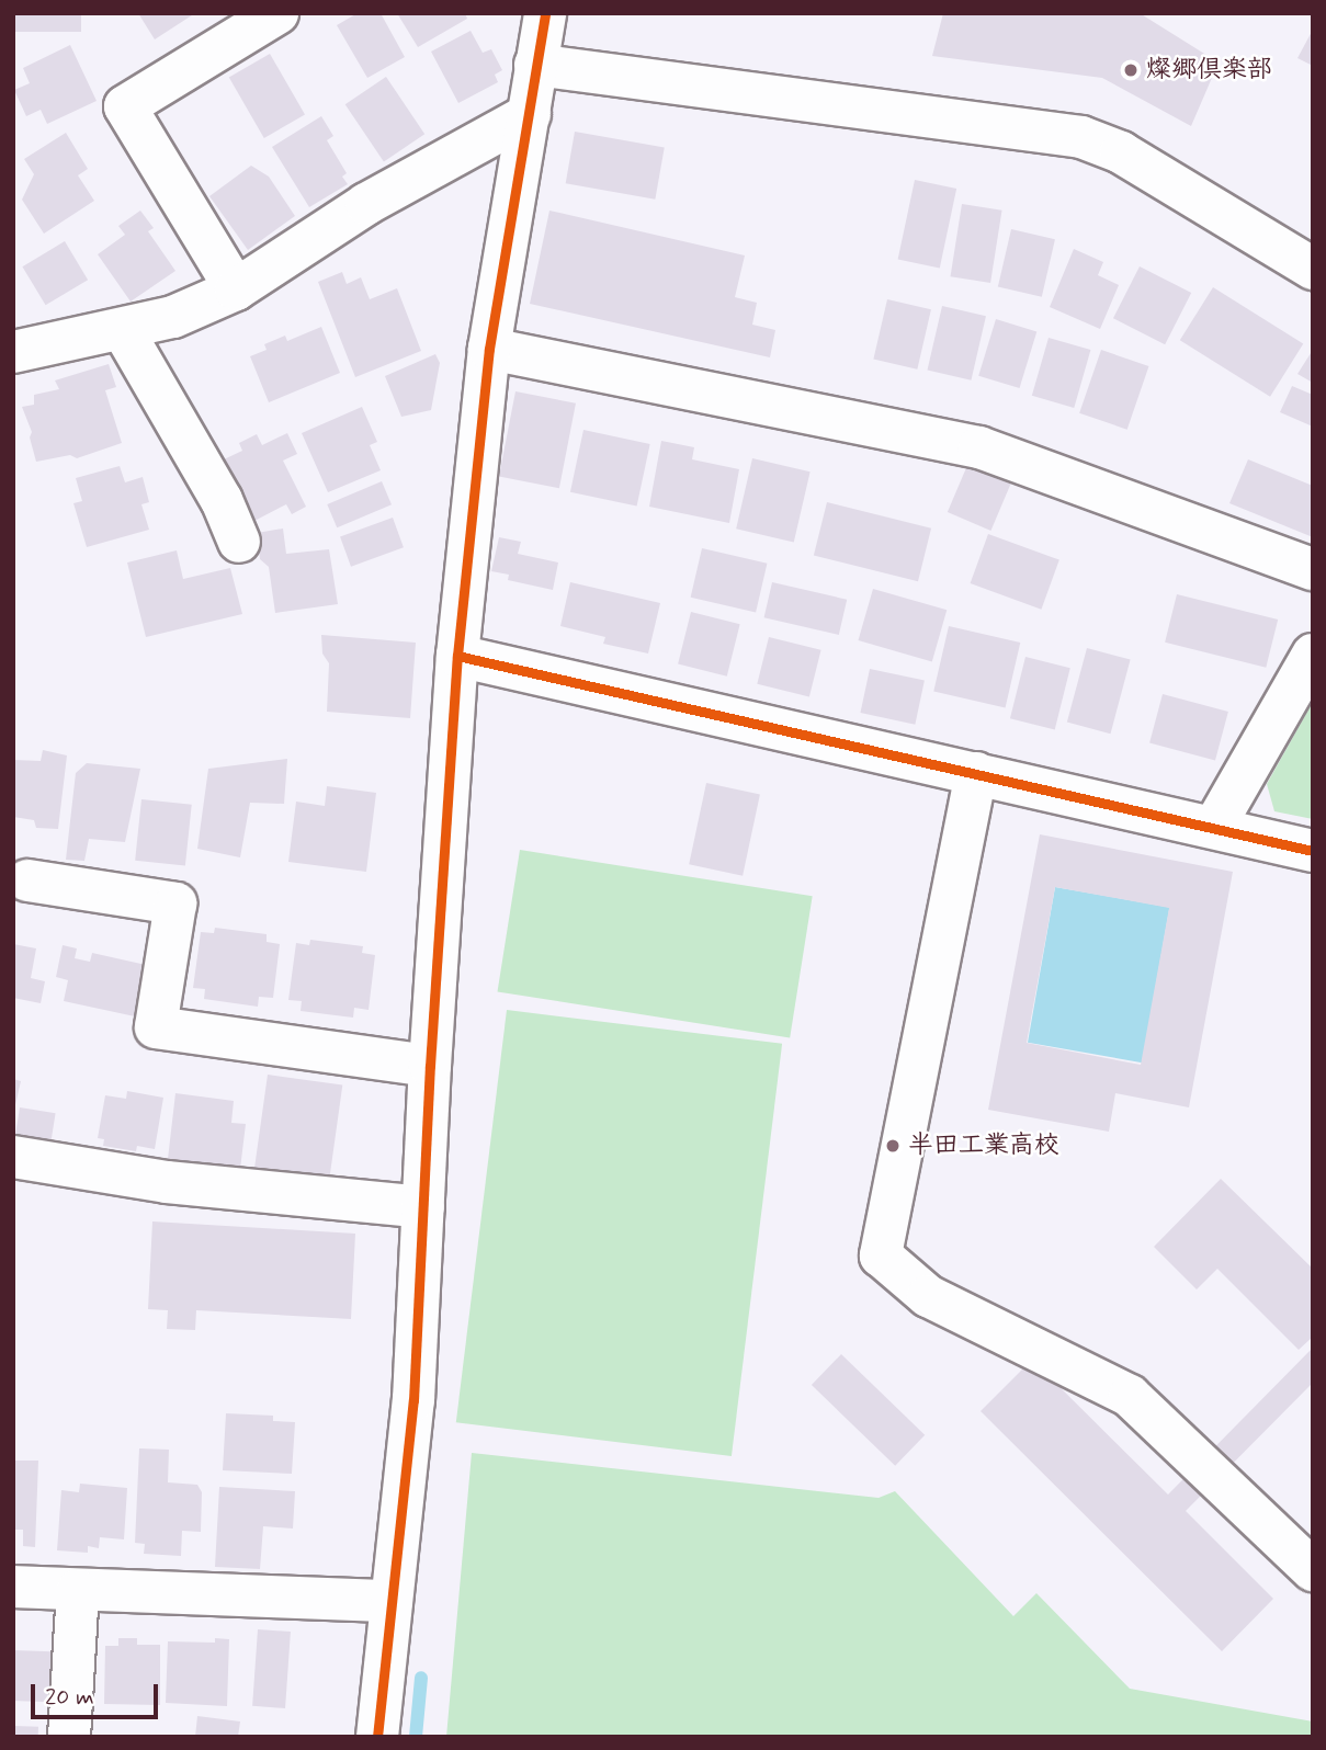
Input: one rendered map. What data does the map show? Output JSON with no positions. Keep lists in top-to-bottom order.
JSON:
{
  "places": ["燦郷倶楽部", "半田工業高校"],
  "scale_bar": "20 m"
}
